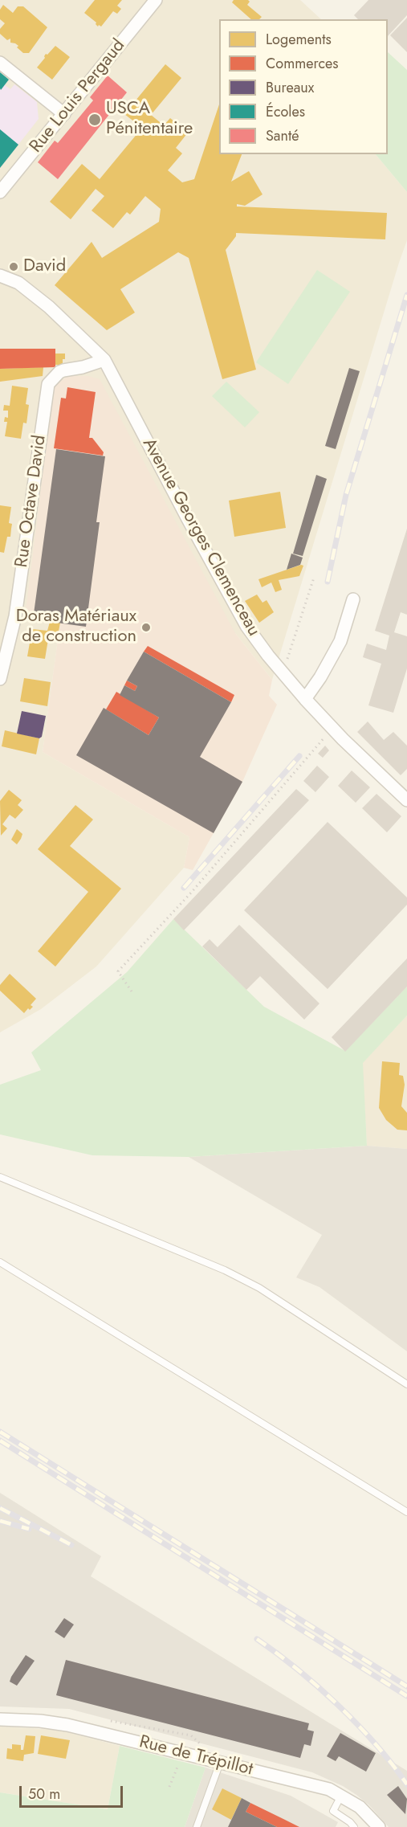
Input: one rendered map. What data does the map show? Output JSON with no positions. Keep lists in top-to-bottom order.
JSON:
{
  "streets": {
    "street": [
      "Rue Louis Pergaud",
      "Rue Octave David",
      "Avenue Georges Clemenceau",
      "Rue de Trépillot"
    ]
  },
  "crossings": [
    ["Rue Octave David", "Avenue Georges Clemenceau"]
  ],
  "places": ["USCA Pénitentaire", "David", "Doras Matériaux de construction"],
  "legend": [
    "Logements",
    "Commerces",
    "Bureaux",
    "Écoles",
    "Santé"
  ],
  "scale_bar": "50 m"
}
